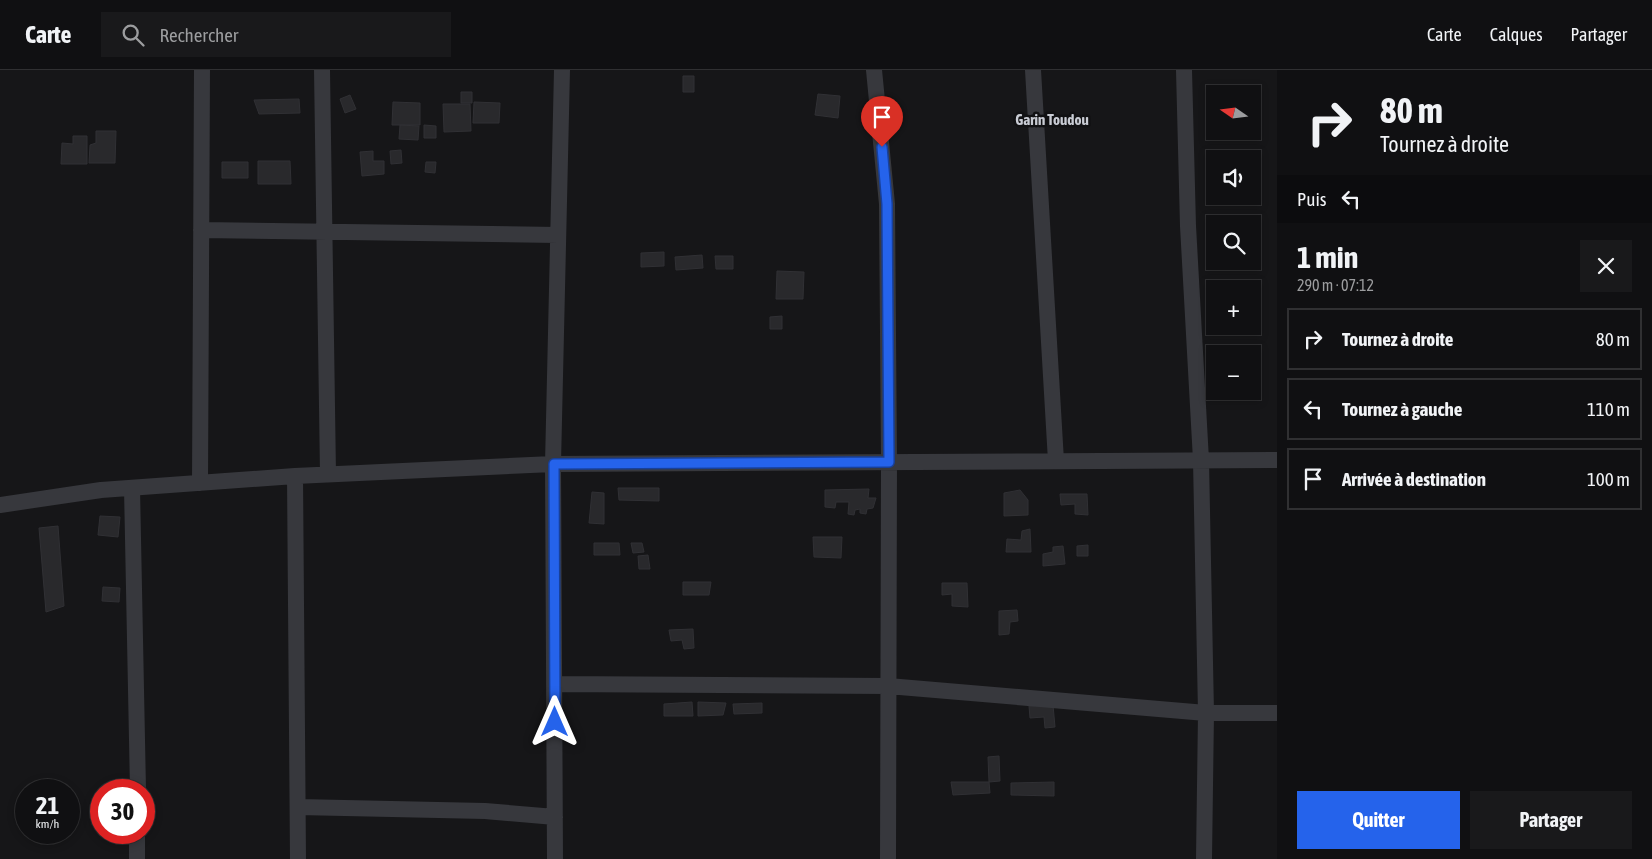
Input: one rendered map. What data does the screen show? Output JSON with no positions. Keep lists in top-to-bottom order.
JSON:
{
  "districts": ["Garin Toudou"],
  "north": "left",
  "page": {
    "header": "Carte",
    "search": "Rechercher",
    "nav": ["Carte", "Calques", "Partager"],
    "turn": ["80 m", "Tournez à droite"],
    "map_buttons": ["+", "−"],
    "then": "Puis",
    "heading": ["1 min", "290 m · 07:12"],
    "list": [
      {
        "name": "Tournez à droite",
        "value": "80 m"
      },
      {
        "name": "Tournez à gauche",
        "value": "110 m"
      },
      {
        "name": "Arrivée à destination",
        "value": "100 m"
      }
    ],
    "speed": "21 km/h",
    "limit": "30",
    "buttons": ["Quitter", "Partager"]
  }
}
